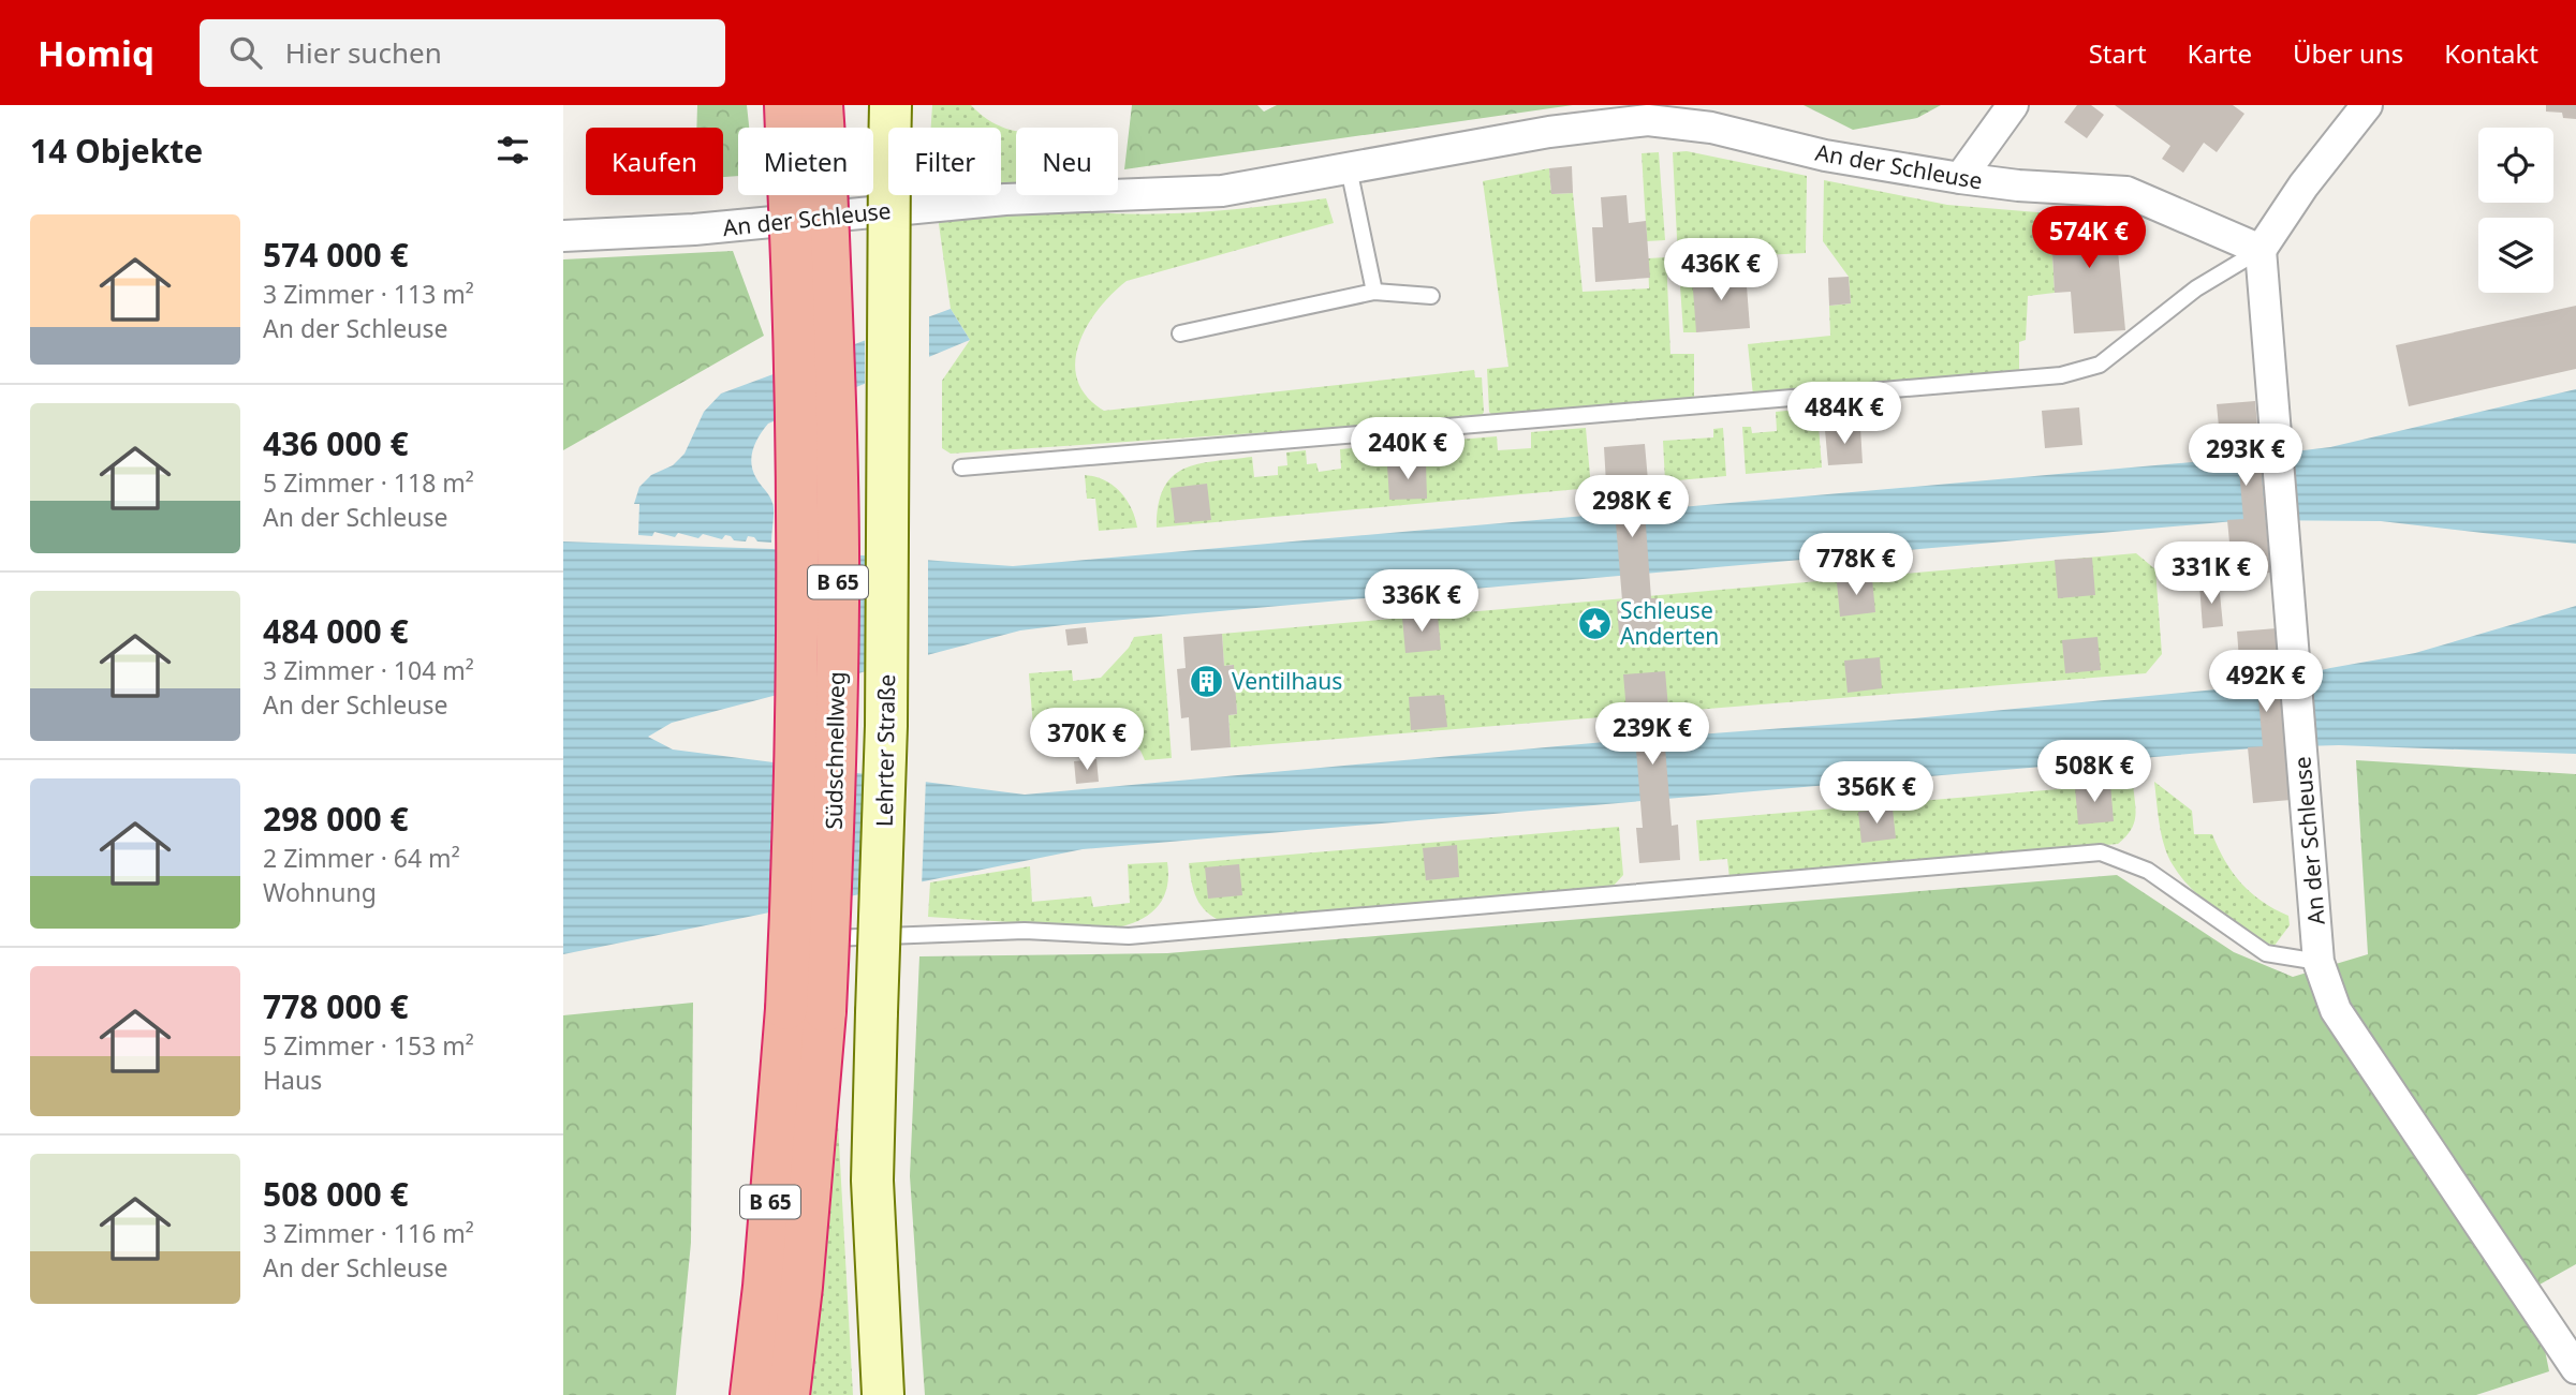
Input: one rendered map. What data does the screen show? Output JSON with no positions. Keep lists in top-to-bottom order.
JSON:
{
  "streets": {
    "highway": ["B 65", "Südschnellweg"],
    "main road": ["Lehrter Straße"],
    "street": ["An der Schleuse"]
  },
  "places": {
    "place": ["Schleuse Anderten"],
    "building": ["Ventilhaus"]
  },
  "page": {
    "header": "Homiq",
    "search": "Hier suchen",
    "nav": [
      "Start",
      "Karte",
      "Über uns",
      "Kontakt"
    ],
    "heading": "14 Objekte",
    "chip": [
      "Kaufen",
      "Mieten",
      "Filter",
      "Neu"
    ],
    "list": [
      {
        "name": "574 000 €",
        "note": "3 Zimmer · 113 m² · An der Schleuse"
      },
      {
        "name": "436 000 €",
        "note": "5 Zimmer · 118 m² · An der Schleuse"
      },
      {
        "name": "484 000 €",
        "note": "3 Zimmer · 104 m² · An der Schleuse"
      },
      {
        "name": "298 000 €",
        "note": "2 Zimmer · 64 m² · Wohnung"
      },
      {
        "name": "778 000 €",
        "note": "5 Zimmer · 153 m² · Haus"
      },
      {
        "name": "508 000 €",
        "note": "3 Zimmer · 116 m² · An der Schleuse"
      }
    ],
    "price": [
      "574K €",
      "436K €",
      "484K €",
      "240K €",
      "293K €",
      "298K €",
      "778K €",
      "331K €",
      "336K €",
      "492K €",
      "239K €",
      "370K €",
      "508K €",
      "356K €"
    ]
  }
}
